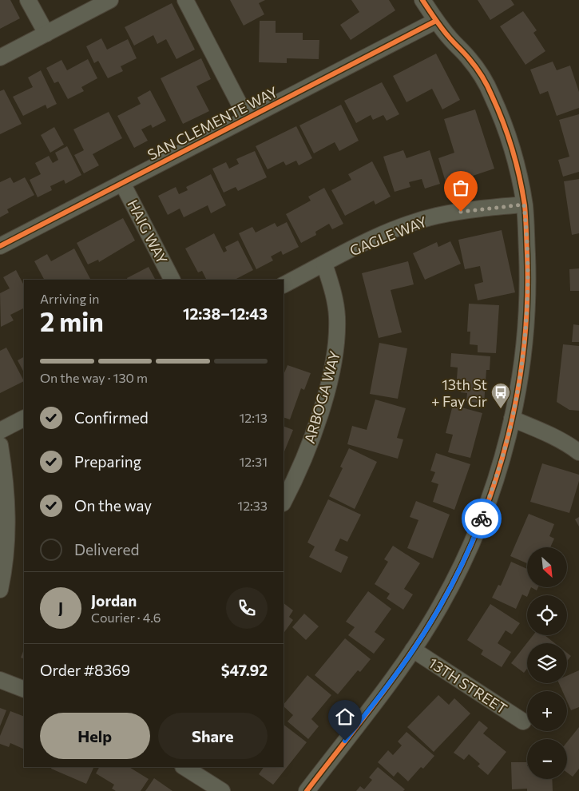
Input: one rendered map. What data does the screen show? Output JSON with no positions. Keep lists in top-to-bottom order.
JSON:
{
  "streets": {
    "street": [
      "SAN CLEMENTE WAY",
      "HAIG WAY",
      "GAGLE WAY",
      "ARBOGA WAY",
      "13TH STREET"
    ]
  },
  "crossings": [
    ["SAN CLEMENTE WAY", "HAIG WAY"],
    ["SAN CLEMENTE WAY", "13TH STREET"],
    ["GAGLE WAY", "ARBOGA WAY"],
    ["GAGLE WAY", "13TH STREET"]
  ],
  "places": {
    "bus stop": ["13th St + Fay Cir"]
  },
  "north": "bottom right",
  "page": {
    "heading": ["2 min", "Arriving in", "12:38–12:43"],
    "panel": [
      "Jordan",
      "Courier · 4.6",
      "Order #8369",
      "$47.92"
    ],
    "bar": "On the way · 130 m",
    "list": [
      ["Confirmed", "12:13"],
      ["Preparing", "12:31"],
      ["On the way", "12:33"],
      "Delivered"
    ],
    "map_buttons": ["+", "−"],
    "round": "J",
    "buttons": ["Help", "Share"]
  }
}
